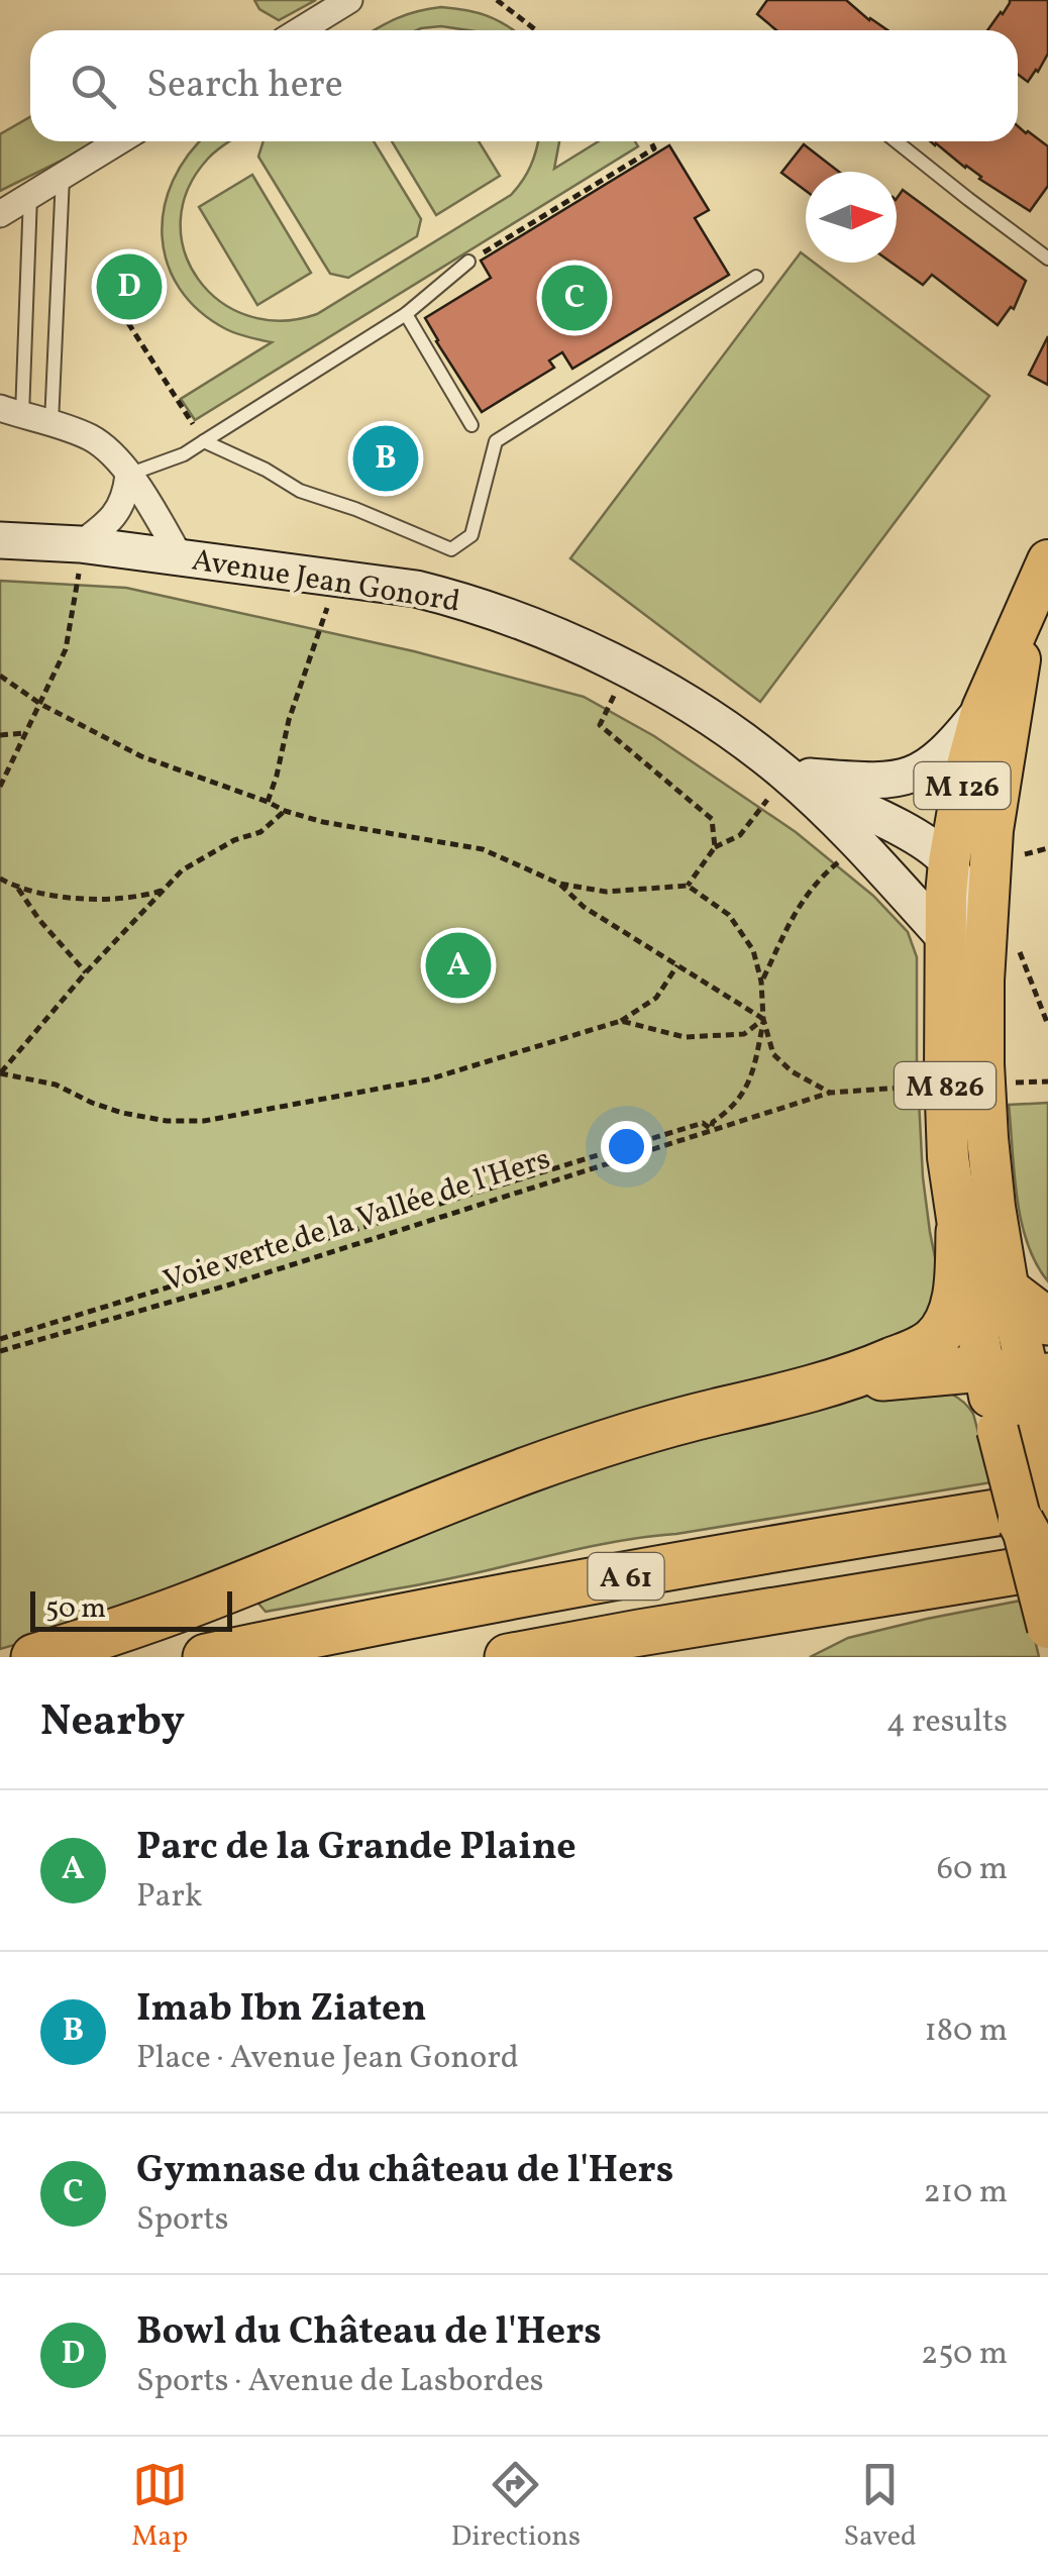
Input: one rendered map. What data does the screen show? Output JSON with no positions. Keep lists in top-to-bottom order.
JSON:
{
  "streets": {
    "highway": ["A 61"],
    "main road": ["M 126", "M 826"],
    "street": ["Avenue Jean Gonord"],
    "path": ["Voie verte de la Vallée de l'Hers"]
  },
  "crossings": [
    ["Avenue Jean Gonord", "M 126"],
    ["Avenue Jean Gonord", "M 826"],
    ["M 126", "M 826"]
  ],
  "scale_bar": "50 m",
  "north": "right",
  "page": {
    "search": "Search here",
    "pins": [
      "D",
      "C",
      "B",
      "A"
    ],
    "scale": "50 m",
    "heading": ["Nearby", "4 results"],
    "list": [
      {
        "mark": "A",
        "name": "Parc de la Grande Plaine",
        "note": "Park",
        "value": "60 m"
      },
      {
        "mark": "B",
        "name": "Imab Ibn Ziaten",
        "note": "Place · Avenue Jean Gonord",
        "value": "180 m"
      },
      {
        "mark": "C",
        "name": "Gymnase du château de l'Hers",
        "note": "Sports",
        "value": "210 m"
      },
      {
        "mark": "D",
        "name": "Bowl du Château de l'Hers",
        "note": "Sports · Avenue de Lasbordes",
        "value": "250 m"
      }
    ],
    "nav": ["Map", "Directions", "Saved"]
  }
}
